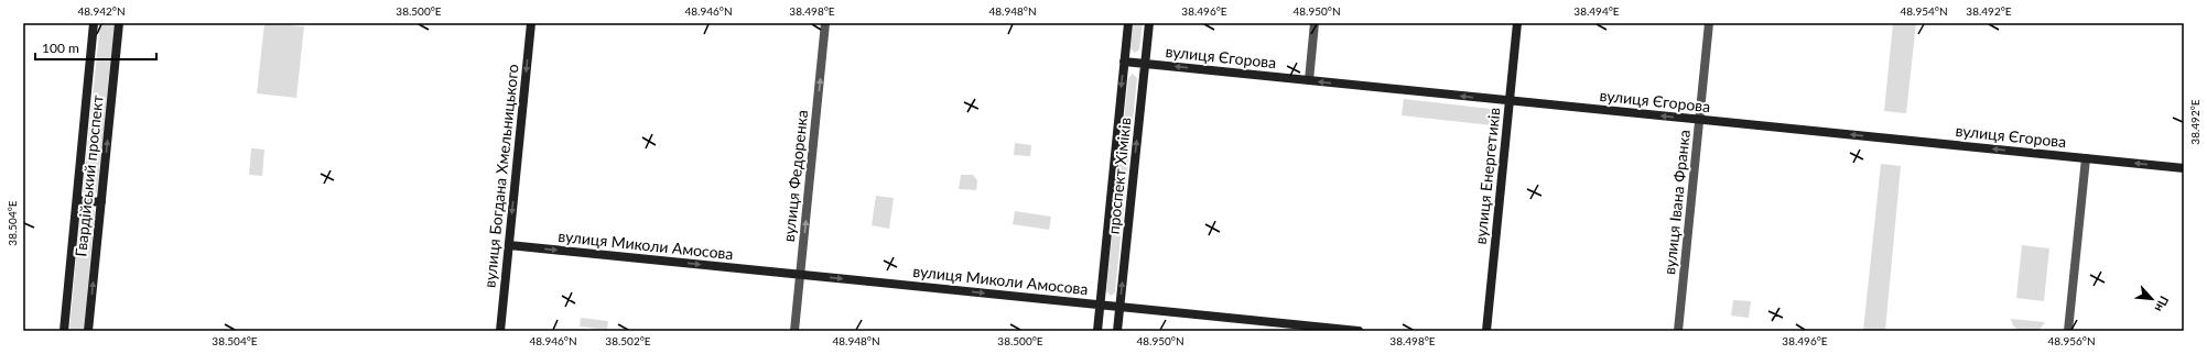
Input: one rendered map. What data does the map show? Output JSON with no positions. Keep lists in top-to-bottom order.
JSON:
{
  "streets": {
    "street": [
      "вулиця Єгорова",
      "Гвардійський проспект",
      "вулиця Богдана Хмельницького",
      "вулиця Федоренка",
      "проспект Хіміків",
      "вулиця Енергетиків",
      "вулиця Івана Франка",
      "вулиця Миколи Амосова"
    ]
  },
  "crossings": [
    ["вулиця Єгорова", "проспект Хіміків"],
    ["вулиця Єгорова", "вулиця Енергетиків"],
    ["вулиця Єгорова", "вулиця Івана Франка"],
    ["вулиця Богдана Хмельницького", "вулиця Миколи Амосова"],
    ["вулиця Федоренка", "вулиця Миколи Амосова"],
    ["проспект Хіміків", "вулиця Миколи Амосова"]
  ],
  "one_way": [
    "вулиця Єгорова",
    "вулиця Богдана Хмельницького",
    "вулиця Федоренка",
    "вулиця Миколи Амосова"
  ],
  "scale_bar": "100 m",
  "north": "bottom right",
  "coordinates": [
    "48.942°N",
    "38.500°E",
    "48.946°N",
    "38.498°E",
    "48.948°N",
    "38.496°E",
    "48.950°N",
    "38.494°E",
    "48.954°N",
    "38.492°E",
    "38.504°E",
    "38.502°E",
    "48.956°N"
  ]
}
